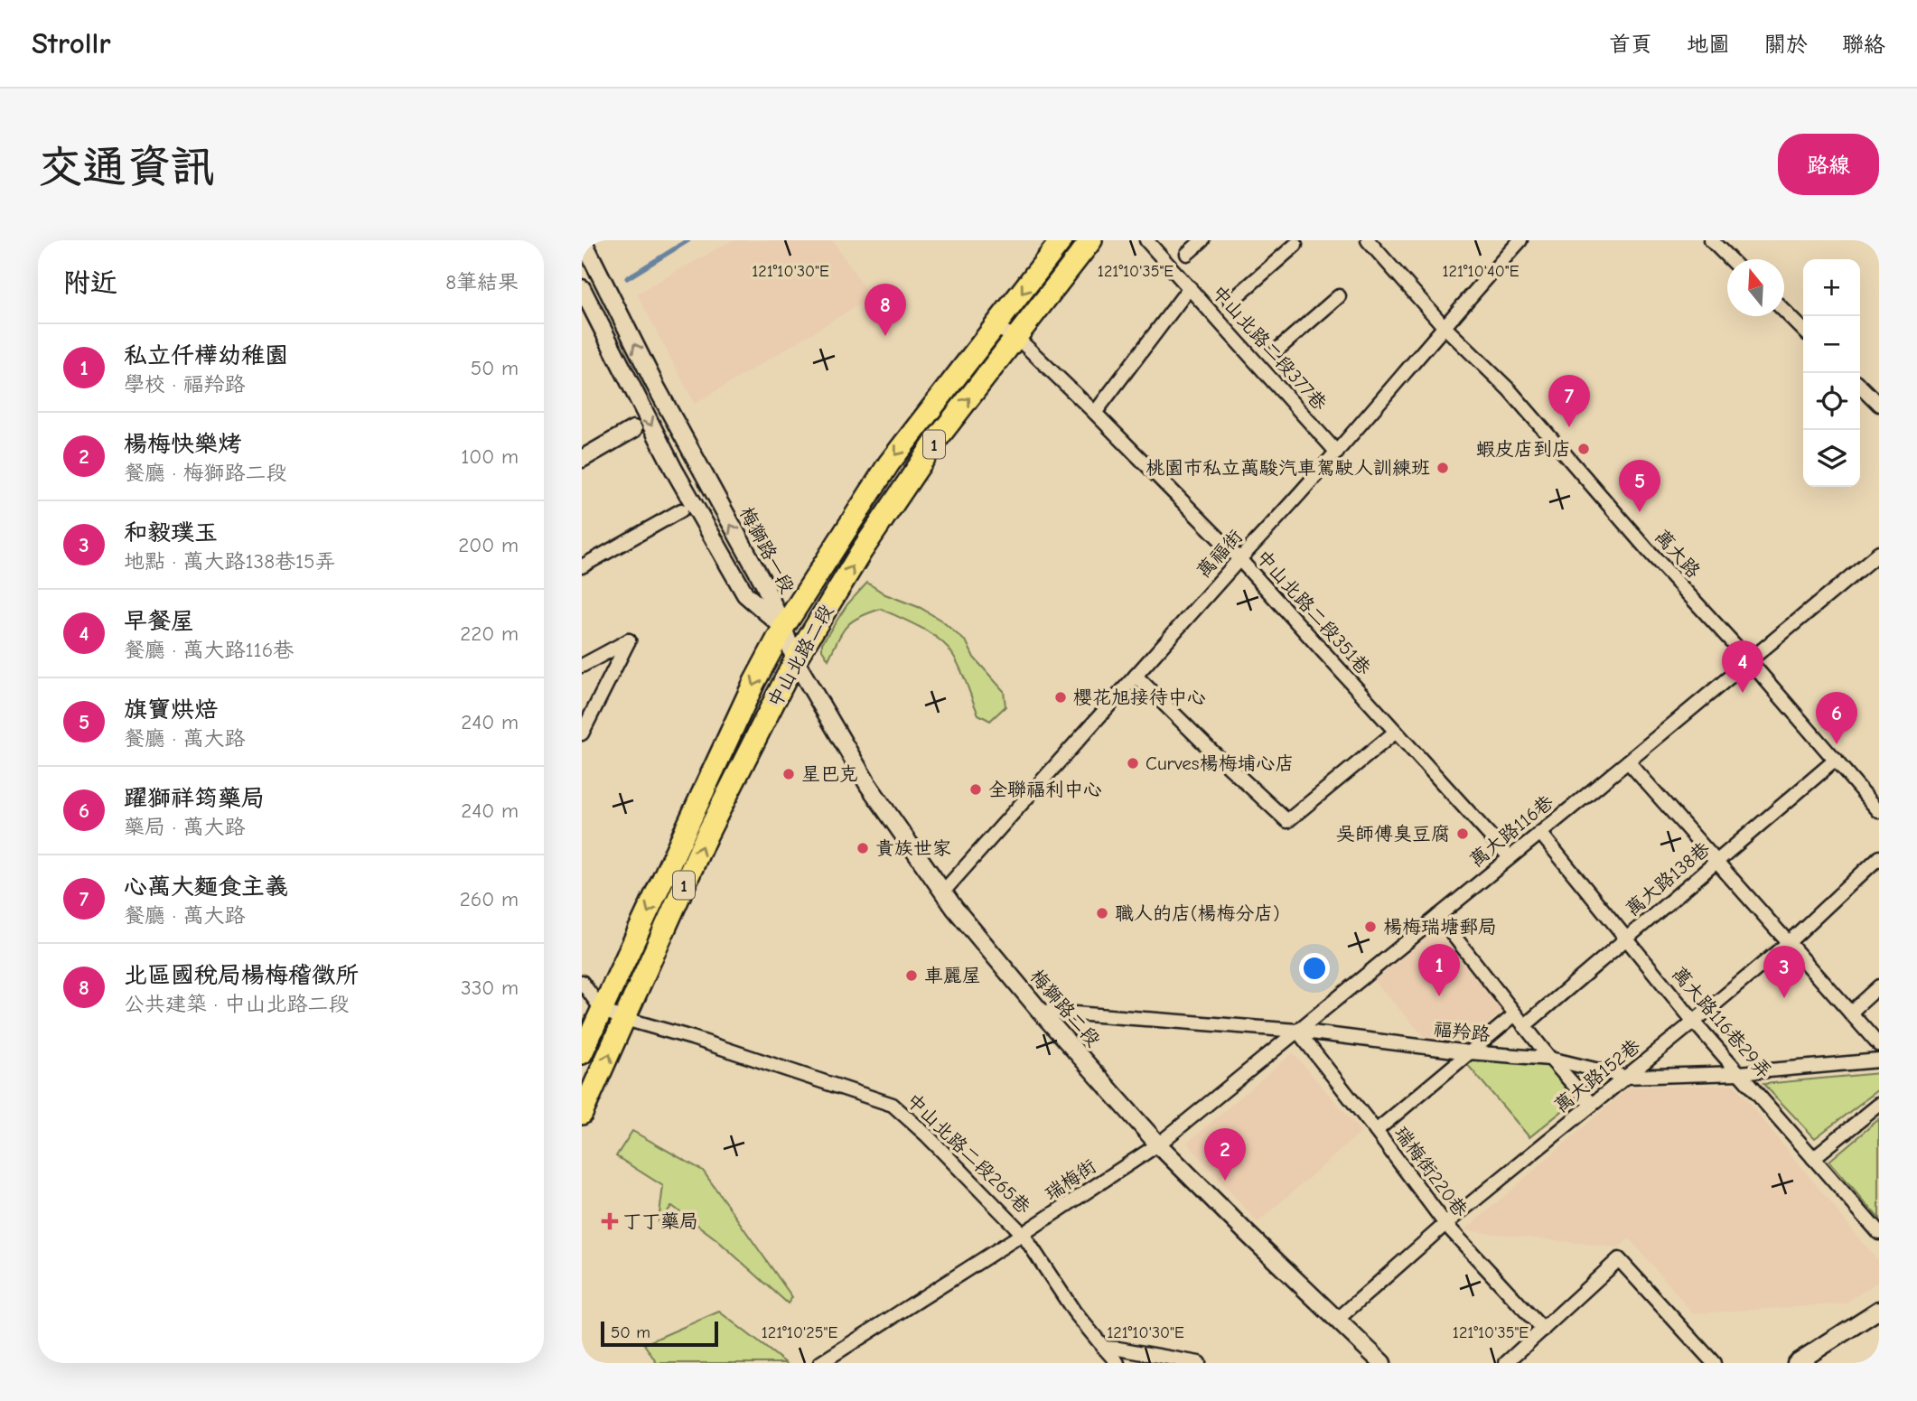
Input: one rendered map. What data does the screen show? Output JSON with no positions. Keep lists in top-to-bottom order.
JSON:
{
  "streets": {
    "main road": ["1", "中山北路二段"],
    "street": [
      "中山北路二段377巷",
      "梅獅路一段",
      "萬福街",
      "萬大路",
      "中山北路二段351巷",
      "萬大路116巷",
      "萬大路138巷",
      "梅獅路二段",
      "萬大路116巷29弄",
      "福羚路",
      "萬大路152巷",
      "中山北路二段265巷",
      "瑞梅街220巷",
      "瑞梅街"
    ]
  },
  "crossings": [
    ["中山北路二段377巷", "萬福街"],
    ["梅獅路一段", "中山北路二段"],
    ["梅獅路一段", "梅獅路二段"],
    ["萬福街", "萬大路"],
    ["萬福街", "中山北路二段351巷"],
    ["萬福街", "梅獅路二段"],
    ["萬大路", "萬大路116巷"],
    ["萬大路", "萬大路138巷"],
    ["中山北路二段351巷", "中山北路二段"],
    ["中山北路二段351巷", "萬大路116巷"],
    ["中山北路二段", "梅獅路二段"],
    ["中山北路二段", "中山北路二段265巷"],
    ["萬大路116巷", "萬大路116巷29弄"],
    ["萬大路116巷", "福羚路"],
    ["萬大路116巷", "瑞梅街220巷"],
    ["萬大路116巷", "瑞梅街"],
    ["萬大路138巷", "萬大路116巷29弄"],
    ["梅獅路二段", "福羚路"],
    ["梅獅路二段", "萬大路152巷"],
    ["梅獅路二段", "瑞梅街"],
    ["萬大路116巷29弄", "福羚路"],
    ["萬大路116巷29弄", "萬大路152巷"],
    ["福羚路", "萬大路152巷"],
    ["福羚路", "瑞梅街220巷"],
    ["福羚路", "瑞梅街"],
    ["萬大路152巷", "瑞梅街220巷"],
    ["中山北路二段265巷", "瑞梅街"],
    ["瑞梅街220巷", "瑞梅街"]
  ],
  "places": {
    "other": [
      "蝦皮店到店",
      "桃園市私立萬駿汽車駕駛人訓練班",
      "櫻花旭接待中心",
      "Curves楊梅埔心店",
      "星巴克",
      "全聯福利中心",
      "吳師傅臭豆腐",
      "貴族世家",
      "職人的店(楊梅分店)",
      "楊梅瑞塘郵局",
      "車麗屋"
    ],
    "health": ["丁丁藥局"]
  },
  "scale_bar": "50 m",
  "north": "top",
  "page": {
    "header": "Strollr",
    "nav": [
      "首頁",
      "地圖",
      "關於",
      "聯絡"
    ],
    "buttons": "路線",
    "title": "交通資訊",
    "heading": ["附近", "8筆結果"],
    "map_buttons": ["+", "−"],
    "pins": [
      "8",
      "7",
      "5",
      "4",
      "6",
      "1",
      "3",
      "2"
    ],
    "list": [
      {
        "mark": "1",
        "name": "私立仟樺幼稚園",
        "note": "學校 · 福羚路",
        "value": "50 m"
      },
      {
        "mark": "2",
        "name": "楊梅快樂烤",
        "note": "餐廳 · 梅獅路二段",
        "value": "100 m"
      },
      {
        "mark": "3",
        "name": "和毅璞玉",
        "note": "地點 · 萬大路138巷15弄",
        "value": "200 m"
      },
      {
        "mark": "4",
        "name": "早餐屋",
        "note": "餐廳 · 萬大路116巷",
        "value": "220 m"
      },
      {
        "mark": "5",
        "name": "旗寶烘焙",
        "note": "餐廳 · 萬大路",
        "value": "240 m"
      },
      {
        "mark": "6",
        "name": "躍獅祥筠藥局",
        "note": "藥局 · 萬大路",
        "value": "240 m"
      },
      {
        "mark": "7",
        "name": "心萬大麵食主義",
        "note": "餐廳 · 萬大路",
        "value": "260 m"
      },
      {
        "mark": "8",
        "name": "北區國稅局楊梅稽徵所",
        "note": "公共建築 · 中山北路二段",
        "value": "330 m"
      }
    ],
    "scale": "50 m"
  },
  "coordinates": [
    "121°10'30\"E",
    "121°10'35\"E",
    "121°10'40\"E",
    "121°10'25\"E"
  ]
}
